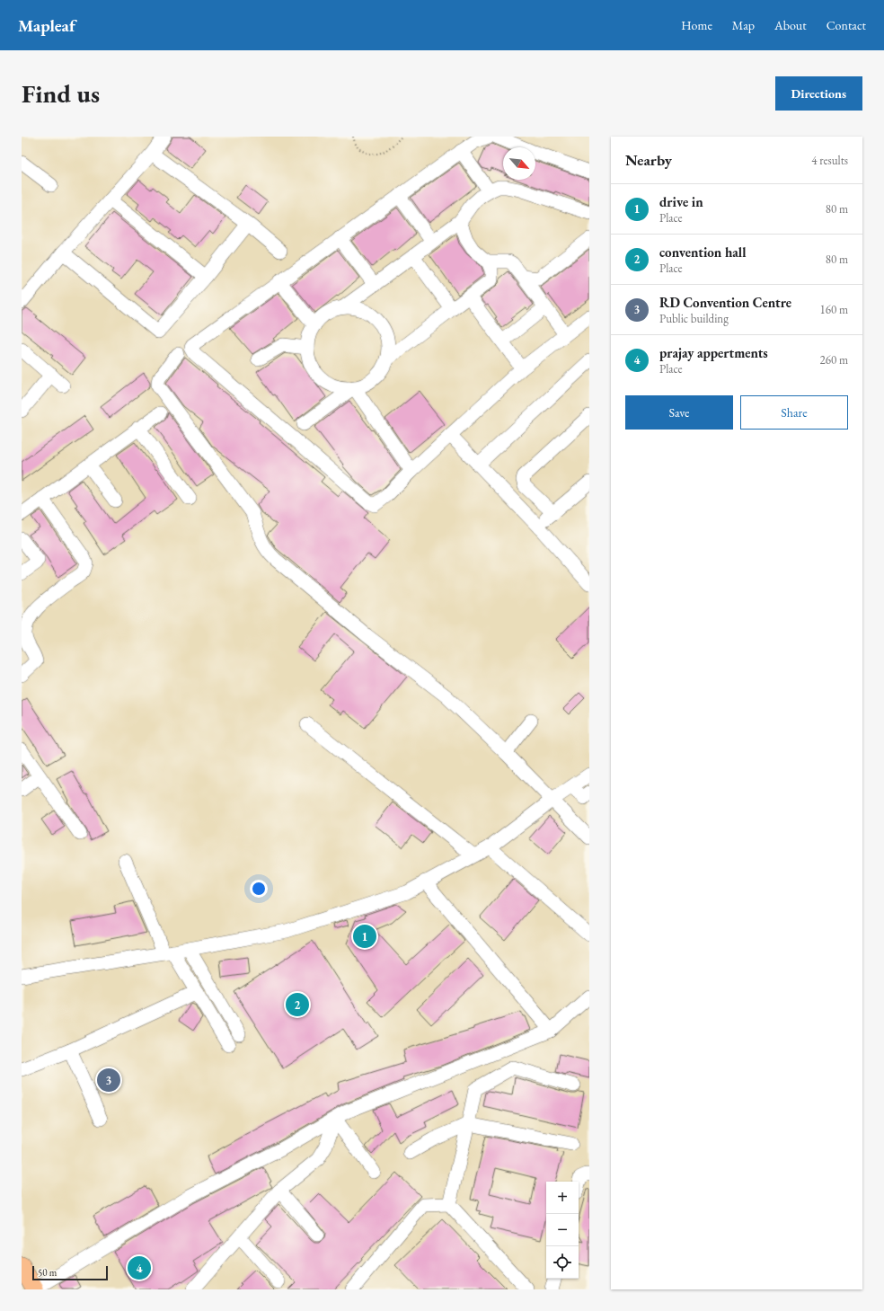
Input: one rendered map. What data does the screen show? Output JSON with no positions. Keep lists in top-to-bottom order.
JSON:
{
  "scale_bar": "50 m",
  "north": "bottom right",
  "page": {
    "header": "Mapleaf",
    "nav": [
      "Home",
      "Map",
      "About",
      "Contact"
    ],
    "buttons": [
      "Directions",
      ["Save", "Share"]
    ],
    "title": "Find us",
    "heading": ["Nearby", "4 results"],
    "list": [
      {
        "mark": "1",
        "name": "drive in",
        "note": "Place",
        "value": "80 m"
      },
      {
        "mark": "2",
        "name": "convention hall",
        "note": "Place",
        "value": "80 m"
      },
      {
        "mark": "3",
        "name": "RD Convention Centre",
        "note": "Public building",
        "value": "160 m"
      },
      {
        "mark": "4",
        "name": "prajay appertments",
        "note": "Place",
        "value": "260 m"
      }
    ],
    "pins": [
      "1",
      "2",
      "3",
      "4"
    ],
    "map_buttons": ["+", "−"],
    "scale": "50 m"
  }
}
